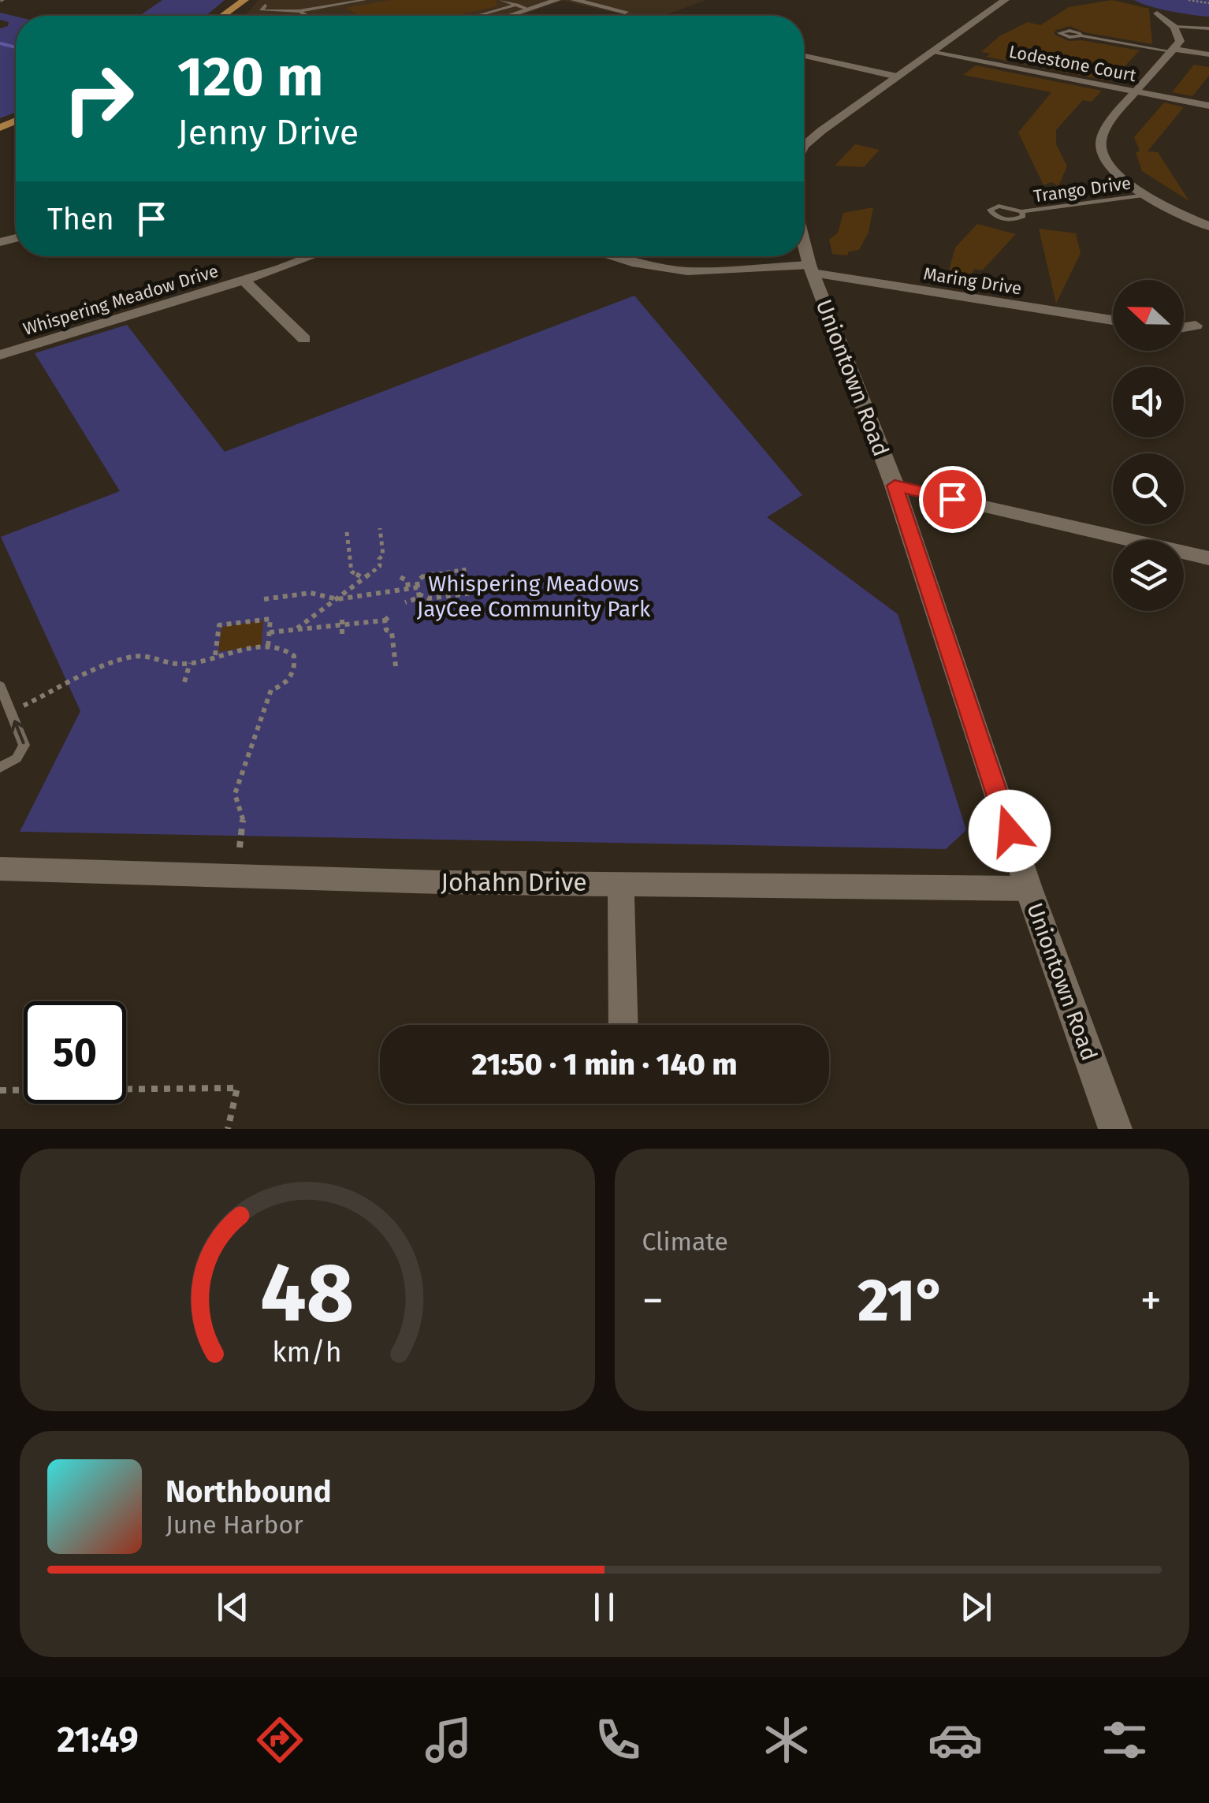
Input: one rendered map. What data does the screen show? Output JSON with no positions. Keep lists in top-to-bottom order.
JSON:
{
  "streets": {
    "main road": ["Uniontown Road"],
    "street": [
      "Lodestone Court",
      "Maring Drive",
      "Whispering Meadow Drive",
      "Johahn Drive"
    ],
    "lane": ["Trango Drive"]
  },
  "crossings": [
    ["Maring Drive", "Uniontown Road"],
    ["Uniontown Road", "Johahn Drive"]
  ],
  "parks": ["Whispering Meadows JayCee Community Park"],
  "north": "left",
  "page": {
    "turn": ["120 m", "Jenny Drive"],
    "then": "Then",
    "limit": "50",
    "trip": "21:50 · 1 min · 140 m",
    "tile": "Climate",
    "heat": ["−", "21°", "+"],
    "song": ["Northbound", "June Harbor"],
    "tabs": "21:49",
    "gauge": ["48", "km/h"]
  }
}
